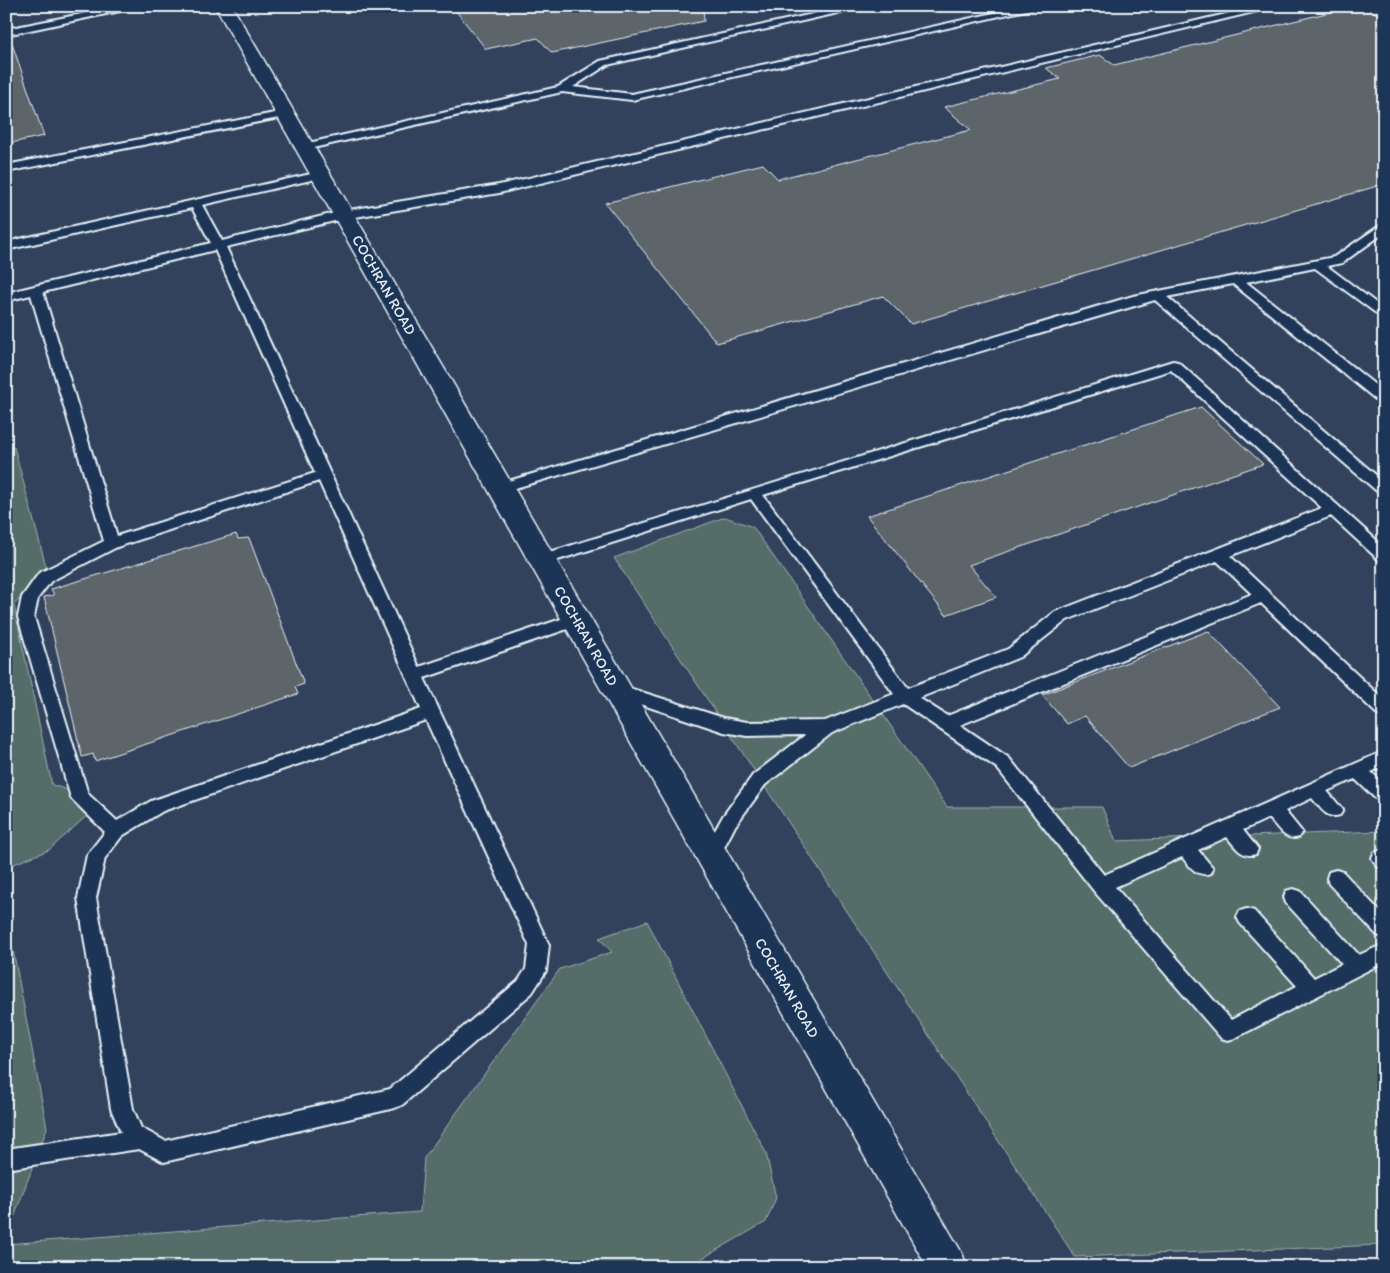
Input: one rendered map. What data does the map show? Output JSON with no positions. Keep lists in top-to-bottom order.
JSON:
{
  "streets": {
    "street": ["COCHRAN ROAD"]
  }
}
